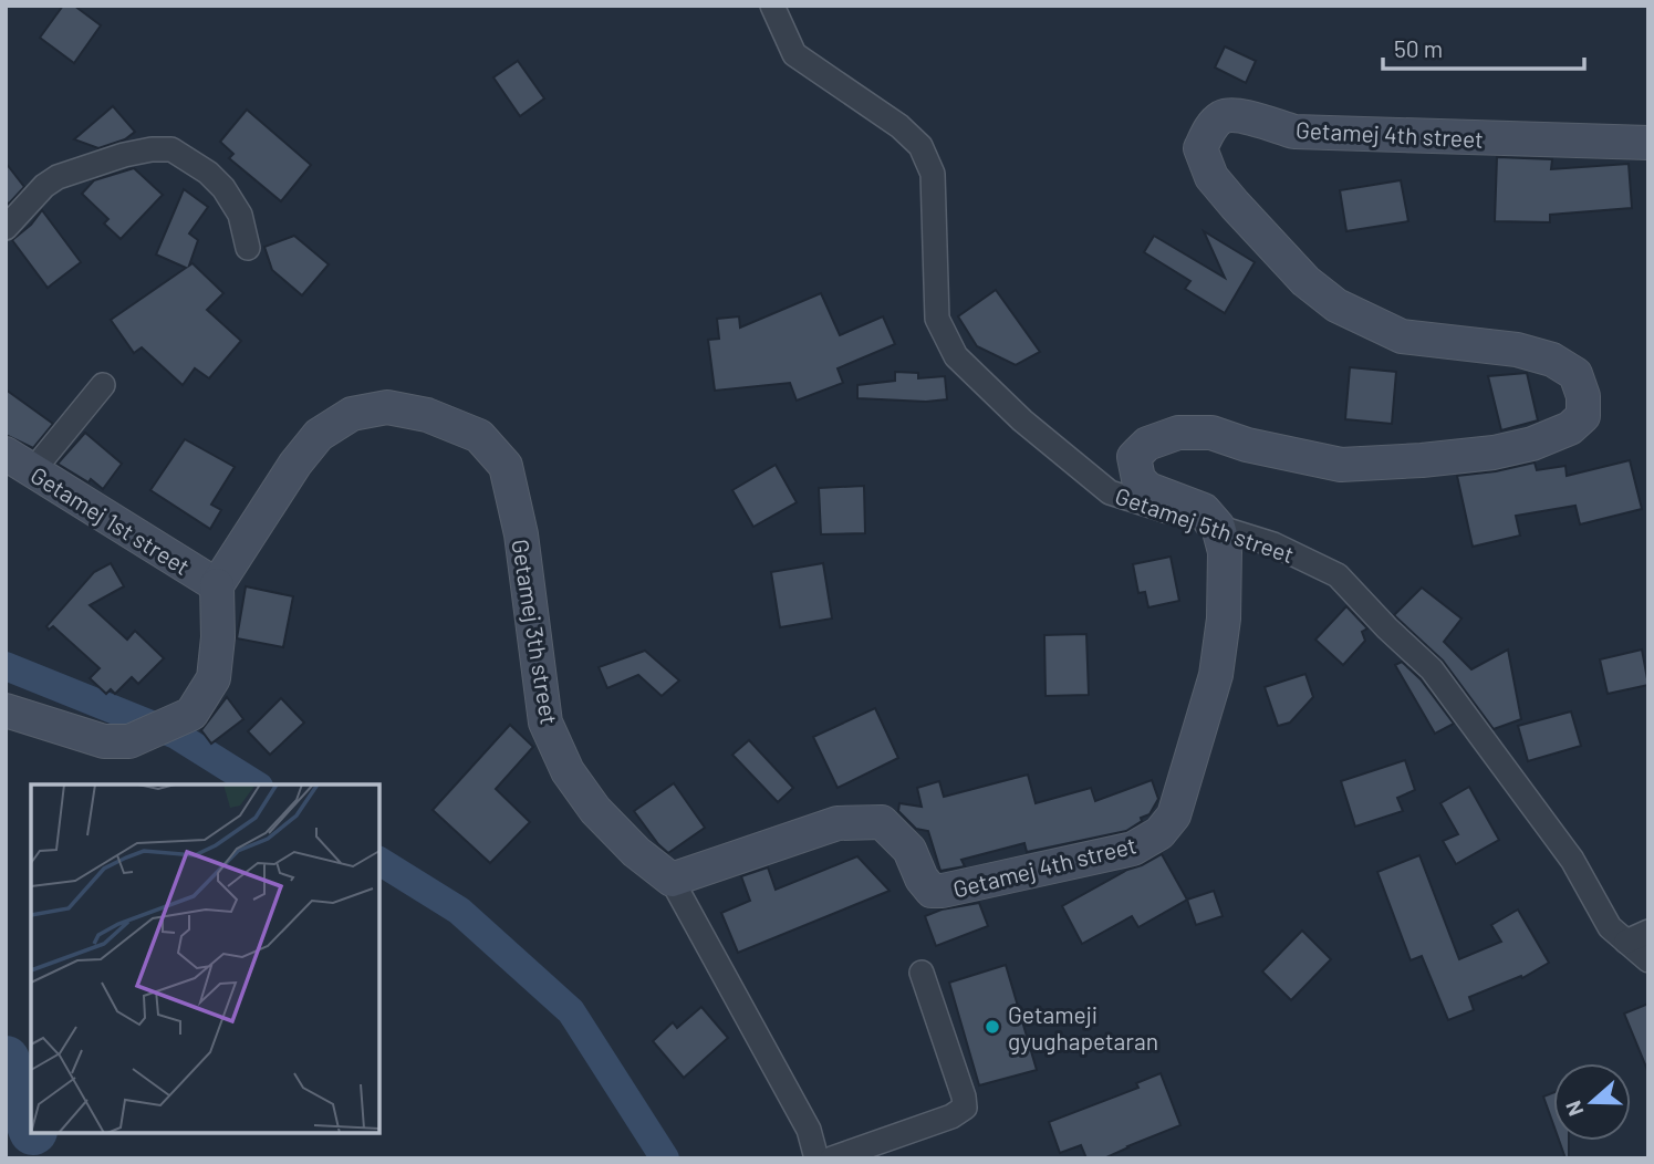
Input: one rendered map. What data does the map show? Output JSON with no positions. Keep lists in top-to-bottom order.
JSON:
{
  "streets": {
    "street": [
      "Getamej 4th street",
      "Getamej 1st street",
      "Getamej 5th street",
      "Getamej 3th street"
    ]
  },
  "crossings": [
    ["Getamej 4th street", "Getamej 5th street"],
    ["Getamej 4th street", "Getamej 3th street"],
    ["Getamej 1st street", "Getamej 3th street"]
  ],
  "places": ["Getameji gyughapetaran"],
  "scale_bar": "50 m",
  "north": "left"
}
